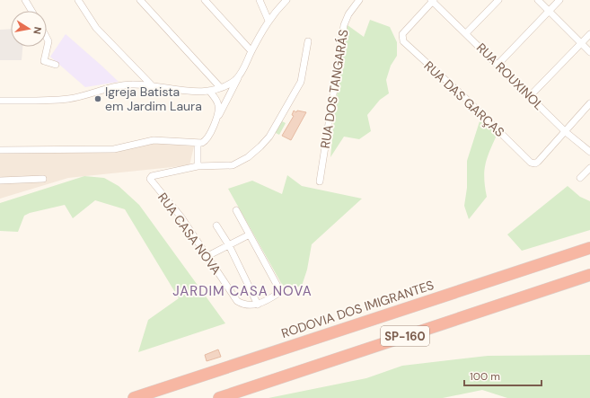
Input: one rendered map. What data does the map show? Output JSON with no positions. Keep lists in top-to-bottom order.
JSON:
{
  "streets": {
    "highway": ["RODOVIA DOS IMIGRANTES", "SP-160"],
    "street": [
      "RUA ROUXINOL",
      "RUA DOS TANGARÁS",
      "RUA DAS GARÇAS",
      "RUA CASA NOVA"
    ]
  },
  "crossings": [
    ["RUA ROUXINOL", "RUA DAS GARÇAS"]
  ],
  "districts": ["JARDIM CASA NOVA"],
  "places": ["Igreja Batista em Jardim Laura"],
  "scale_bar": "100 m",
  "north": "right"
}
